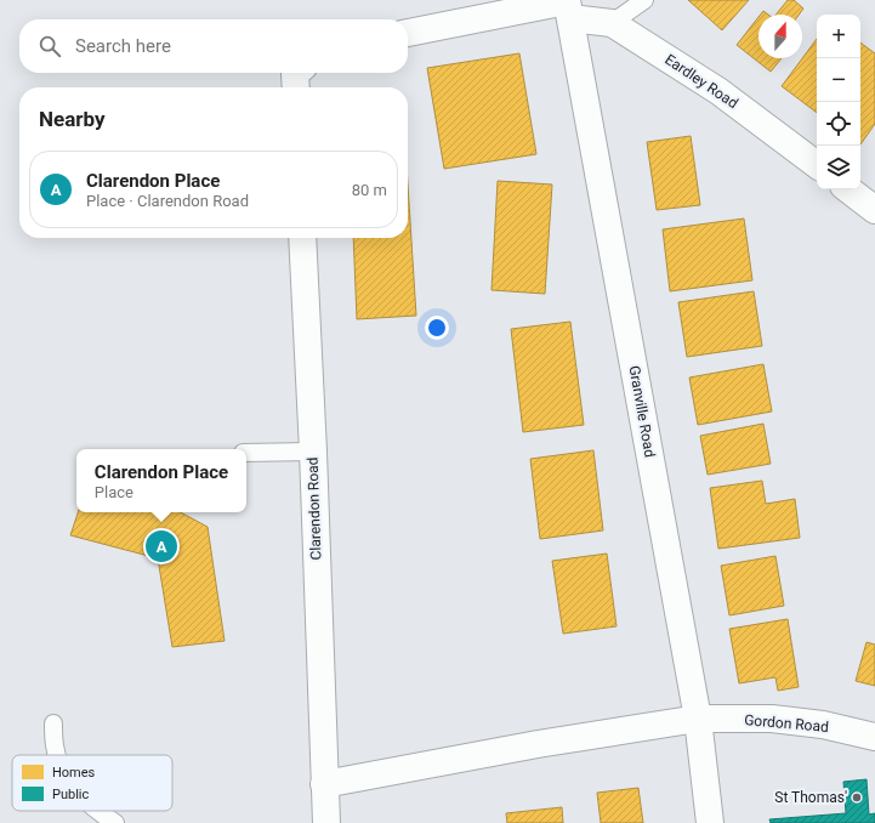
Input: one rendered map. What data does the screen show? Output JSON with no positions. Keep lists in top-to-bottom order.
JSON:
{
  "streets": {
    "street": [
      "Eardley Road",
      "Granville Road",
      "Clarendon Road",
      "Gordon Road"
    ]
  },
  "crossings": [
    ["Eardley Road", "Granville Road"],
    ["Granville Road", "Gordon Road"]
  ],
  "places": ["St Thomas'"],
  "legend": ["Homes", "Public"],
  "north": "top",
  "page": {
    "map_buttons": ["+", "−"],
    "search": "Search here",
    "heading": "Nearby",
    "list": [
      {
        "mark": "A",
        "name": "Clarendon Place",
        "note": "Place · Clarendon Road",
        "value": "80 m"
      }
    ],
    "popup": ["Clarendon Place", "Place"],
    "pins": "A"
  }
}
